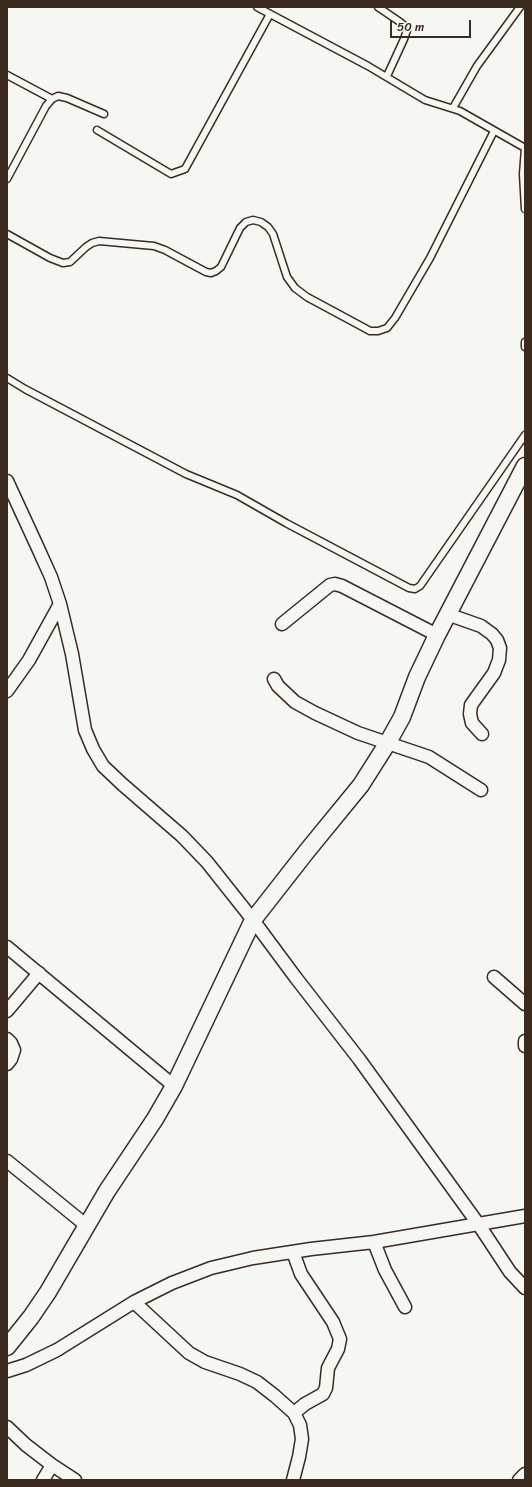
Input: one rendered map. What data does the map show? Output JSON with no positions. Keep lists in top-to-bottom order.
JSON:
{
  "scale_bar": "50 m"
}
